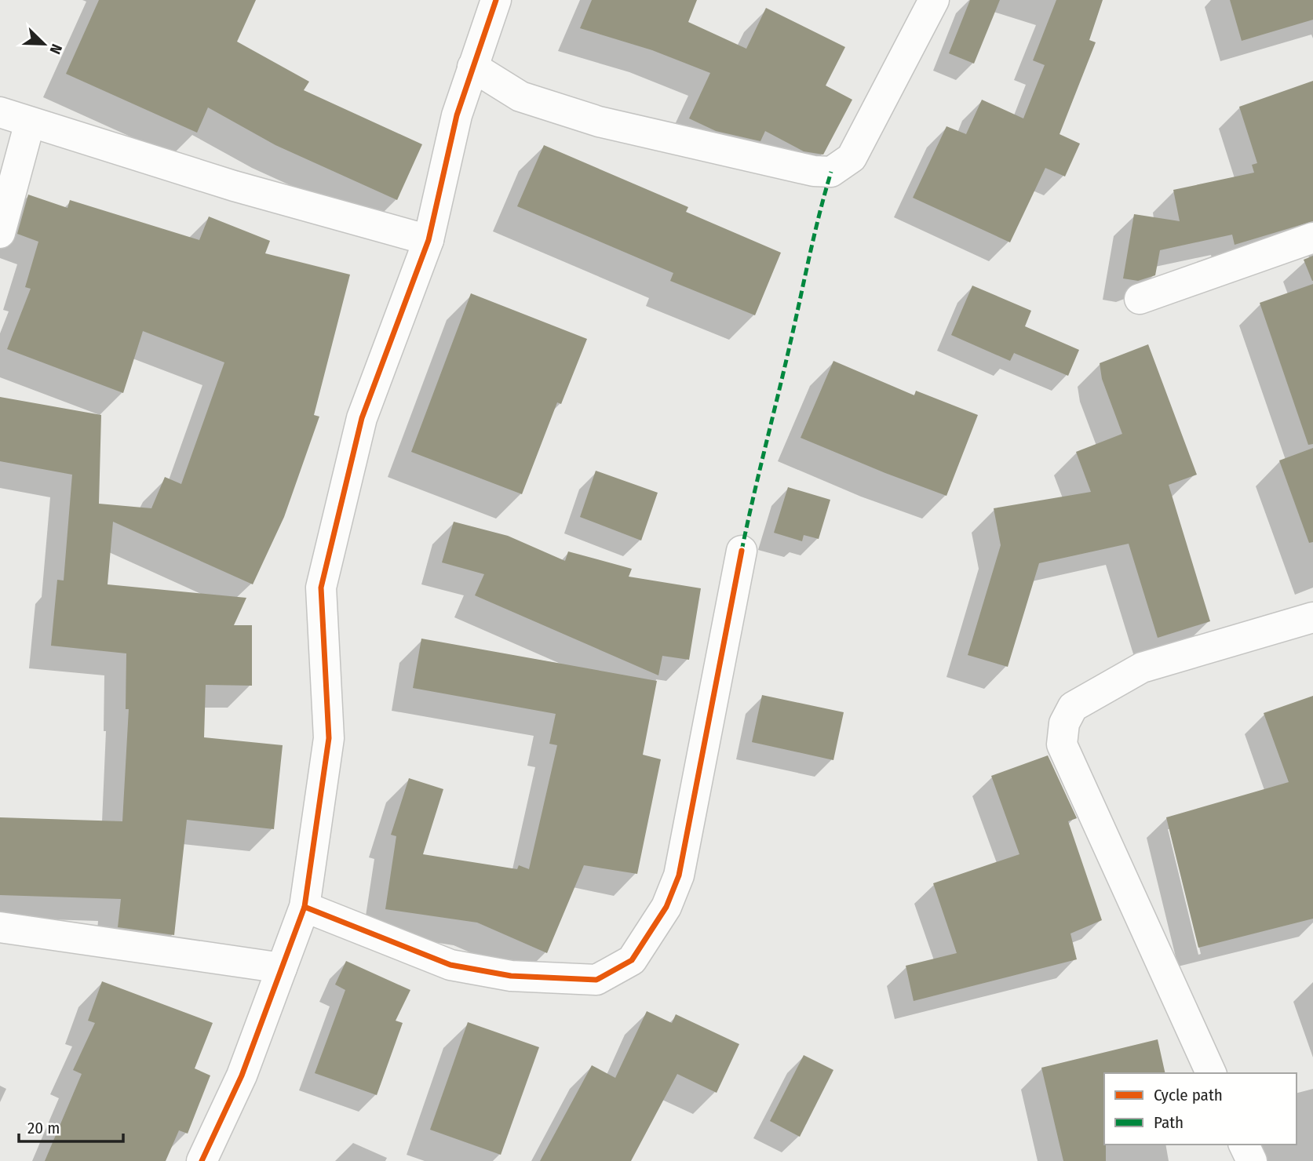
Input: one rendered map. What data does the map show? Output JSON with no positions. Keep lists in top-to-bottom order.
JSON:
{
  "legend": ["Cycle path", "Path"],
  "scale_bar": "20 m",
  "north": "bottom right"
}
